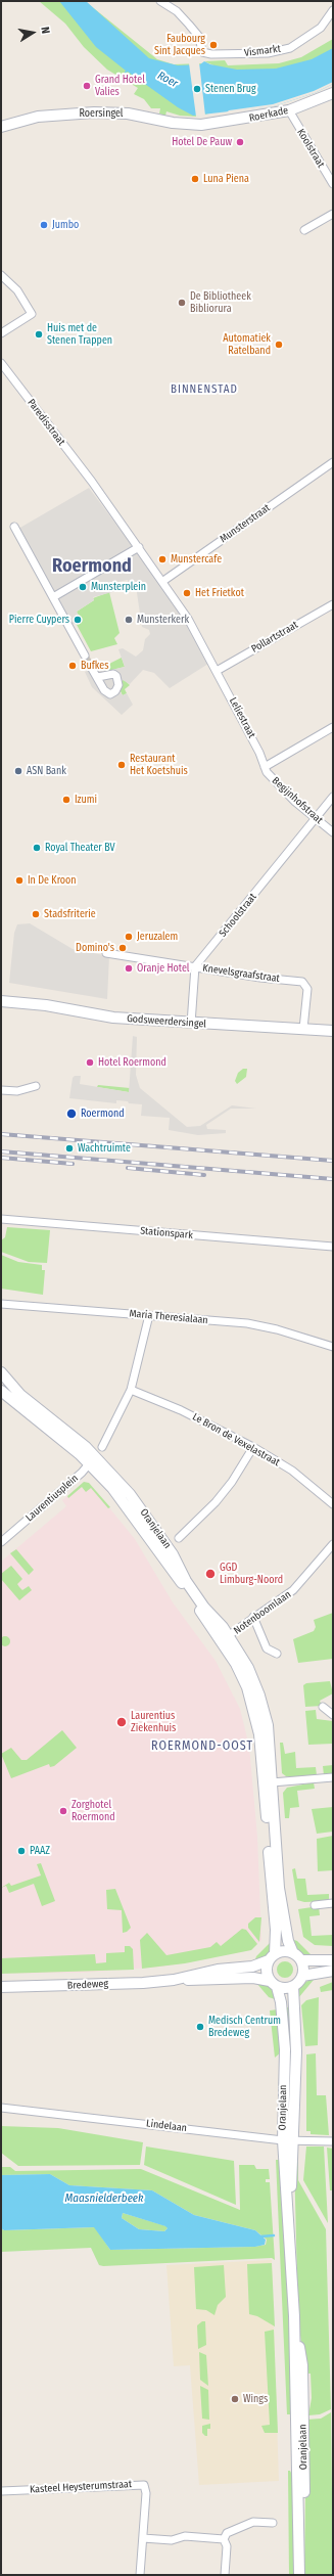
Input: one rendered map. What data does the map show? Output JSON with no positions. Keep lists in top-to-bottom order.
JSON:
{
  "streets": {
    "street": [
      "Vismarkt",
      "Roersingel",
      "Roerkade",
      "Koolstraat",
      "Paredisstraat",
      "Munsterstraat",
      "Pollartstraat",
      "Leliestraat",
      "Begijnhofstraat",
      "Schoolstraat",
      "Knevelsgraafstraat",
      "Godsweerdersingel",
      "Stationspark",
      "Maria Theresialaan",
      "Le Bron de Vexelastraat",
      "Laurentiusplein",
      "Oranjelaan",
      "Notenboomlaan",
      "Bredeweg",
      "Lindelaan",
      "Kasteel Heysterumstraat"
    ]
  },
  "crossings": [
    ["Roersingel", "Roerkade"],
    ["Roerkade", "Koolstraat"],
    ["Pollartstraat", "Leliestraat"],
    ["Leliestraat", "Begijnhofstraat"],
    ["Begijnhofstraat", "Schoolstraat"],
    ["Schoolstraat", "Knevelsgraafstraat"],
    ["Knevelsgraafstraat", "Godsweerdersingel"],
    ["Laurentiusplein", "Oranjelaan"],
    ["Oranjelaan", "Notenboomlaan"],
    ["Oranjelaan", "Bredeweg"],
    ["Oranjelaan", "Lindelaan"]
  ],
  "districts": ["BINNENSTAD", "Roermond", "ROERMOND-OOST"],
  "water": ["Roer", "Maasnielderbeek"],
  "places": [
    "Faubourg Sint Jacques",
    "Grand Hotel Valies",
    "Stenen Brug",
    "Hotel De Pauw",
    "Luna Piena",
    "Jumbo",
    "De Bibliotheek Bibliorura",
    "Huis met de Stenen Trappen",
    "Automatiek Ratelband",
    "Munstercafe",
    "Munsterplein",
    "Het Frietkot",
    "Pierre Cuypers",
    "Munsterkerk",
    "Bufkes",
    "Restaurant Het Koetshuis",
    "ASN Bank",
    "Izumi",
    "Royal Theater BV",
    "In De Kroon",
    "Stadsfriterie",
    "Jeruzalem",
    "Domino's",
    "Oranje Hotel",
    "Hotel Roermond",
    "Roermond",
    "Wachtruimte",
    "GGD Limburg-Noord",
    "Laurentius Ziekenhuis",
    "Zorghotel Roermond",
    "PAAZ",
    "Medisch Centrum Bredeweg",
    "Wings"
  ],
  "north": "right"
}
